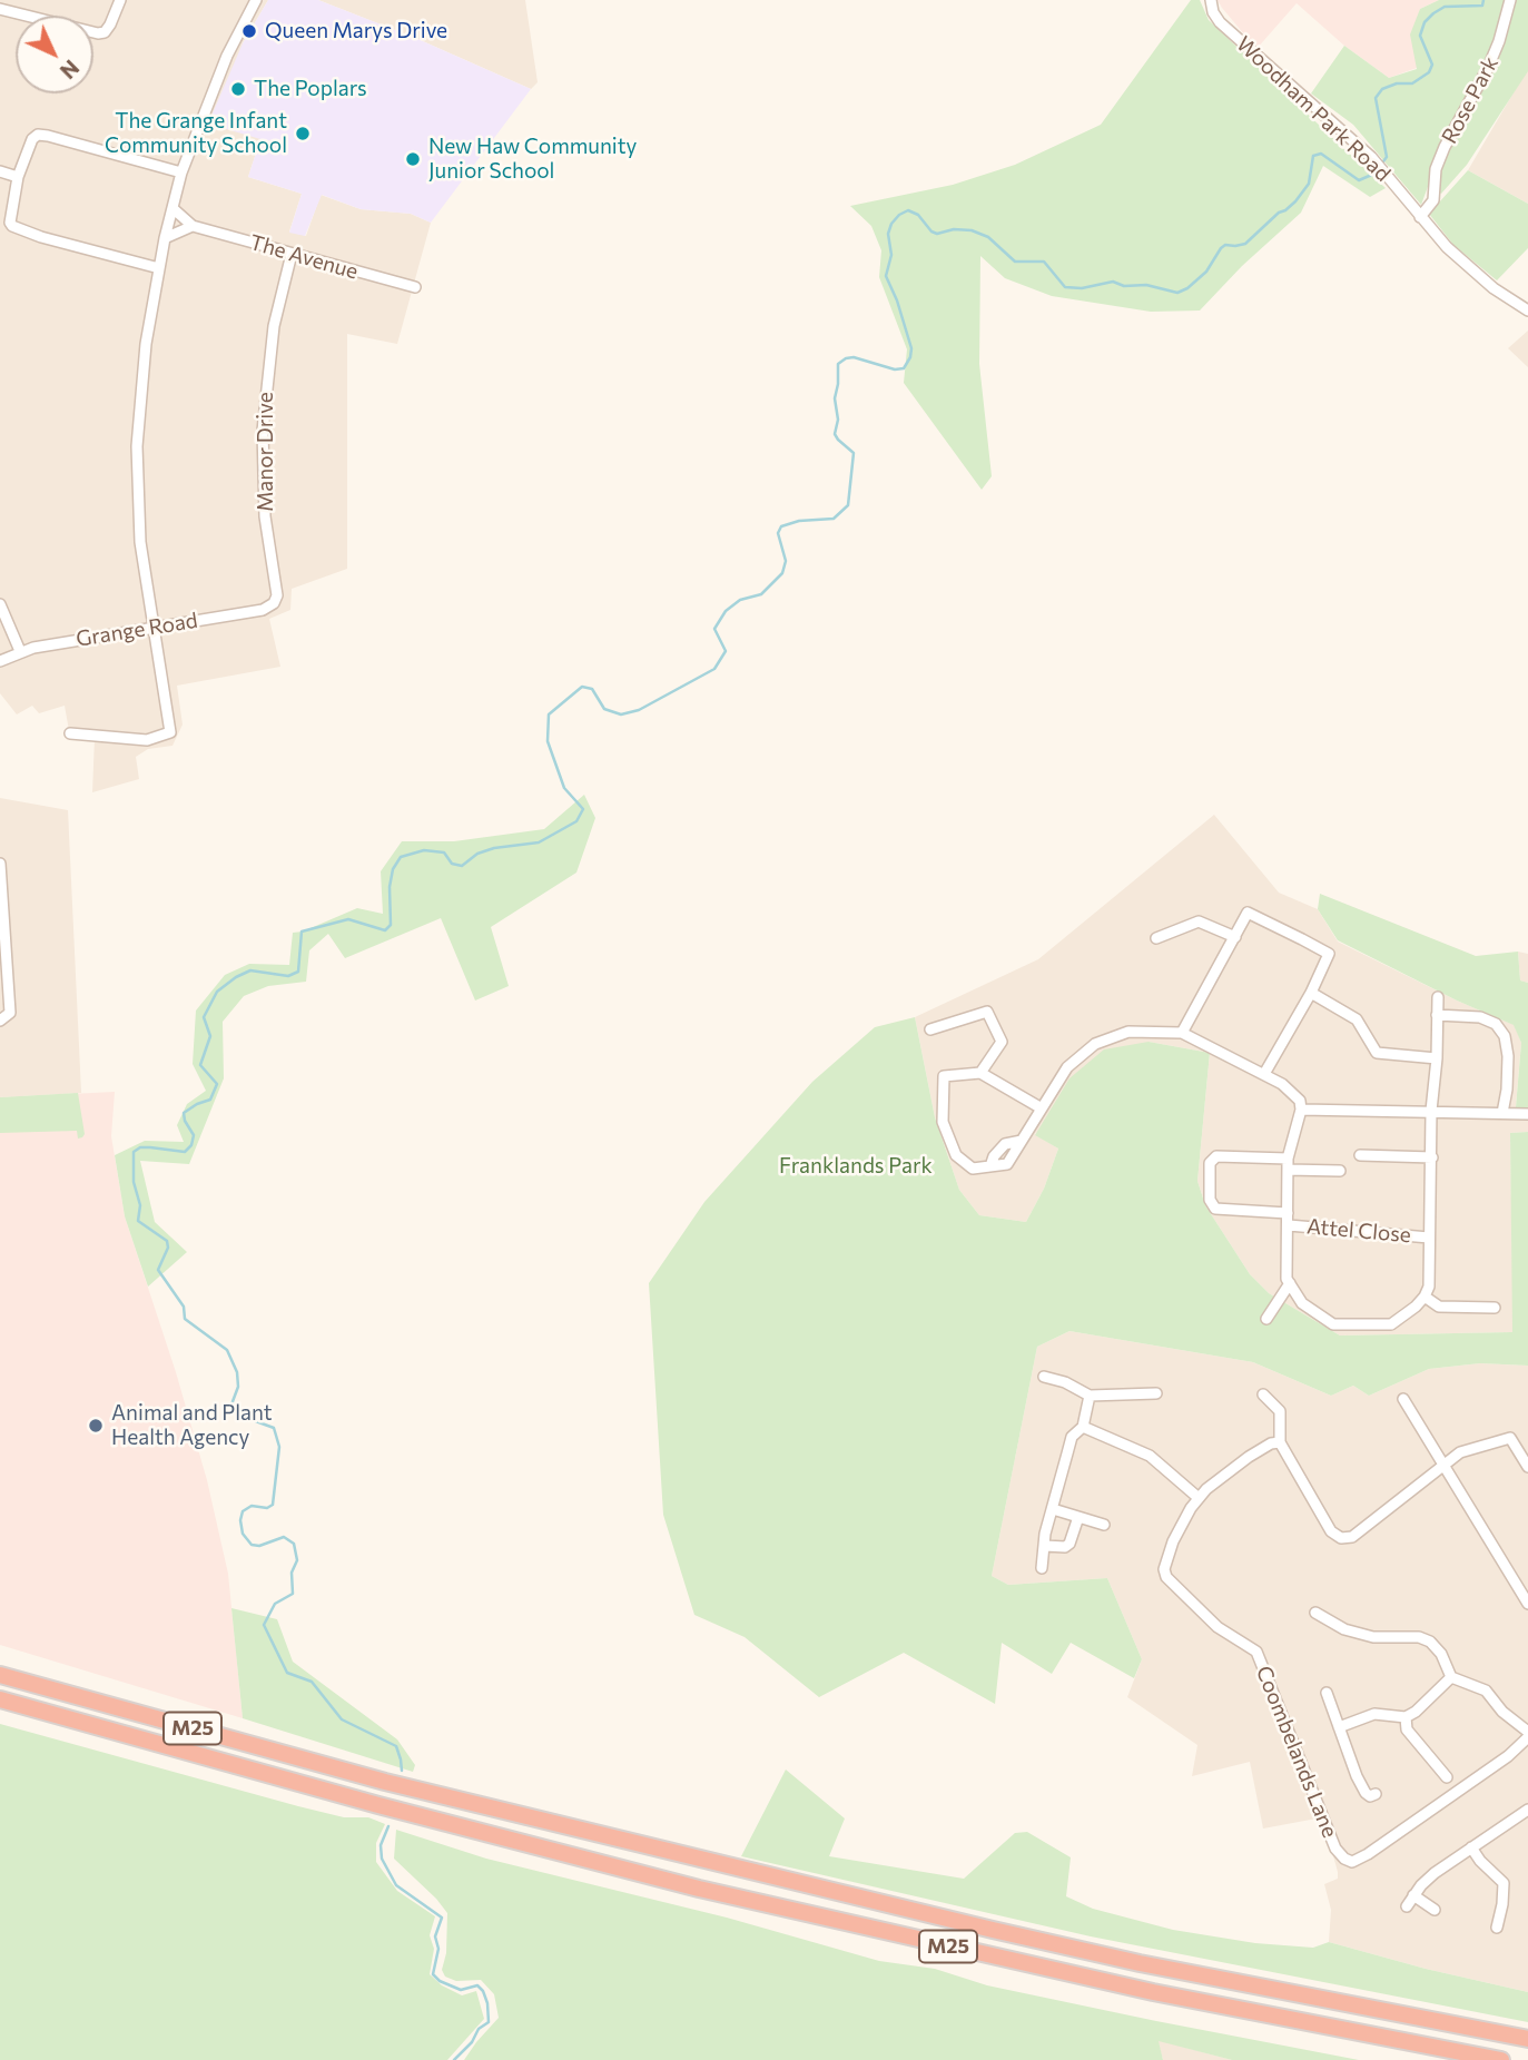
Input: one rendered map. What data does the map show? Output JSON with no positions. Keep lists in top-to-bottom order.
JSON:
{
  "streets": {
    "highway": ["M25"],
    "street": [
      "Rose Park",
      "Woodham Park Road",
      "The Avenue",
      "Manor Drive",
      "Grange Road",
      "Attel Close",
      "Coombelands Lane"
    ]
  },
  "crossings": [
    ["Rose Park", "Woodham Park Road"],
    ["The Avenue", "Manor Drive"],
    ["Manor Drive", "Grange Road"]
  ],
  "parks": ["Franklands Park"],
  "places": [
    "Queen Marys Drive",
    "The Poplars",
    "The Grange Infant Community School",
    "New Haw Community Junior School",
    "Animal and Plant Health Agency"
  ],
  "north": "bottom right"
}
